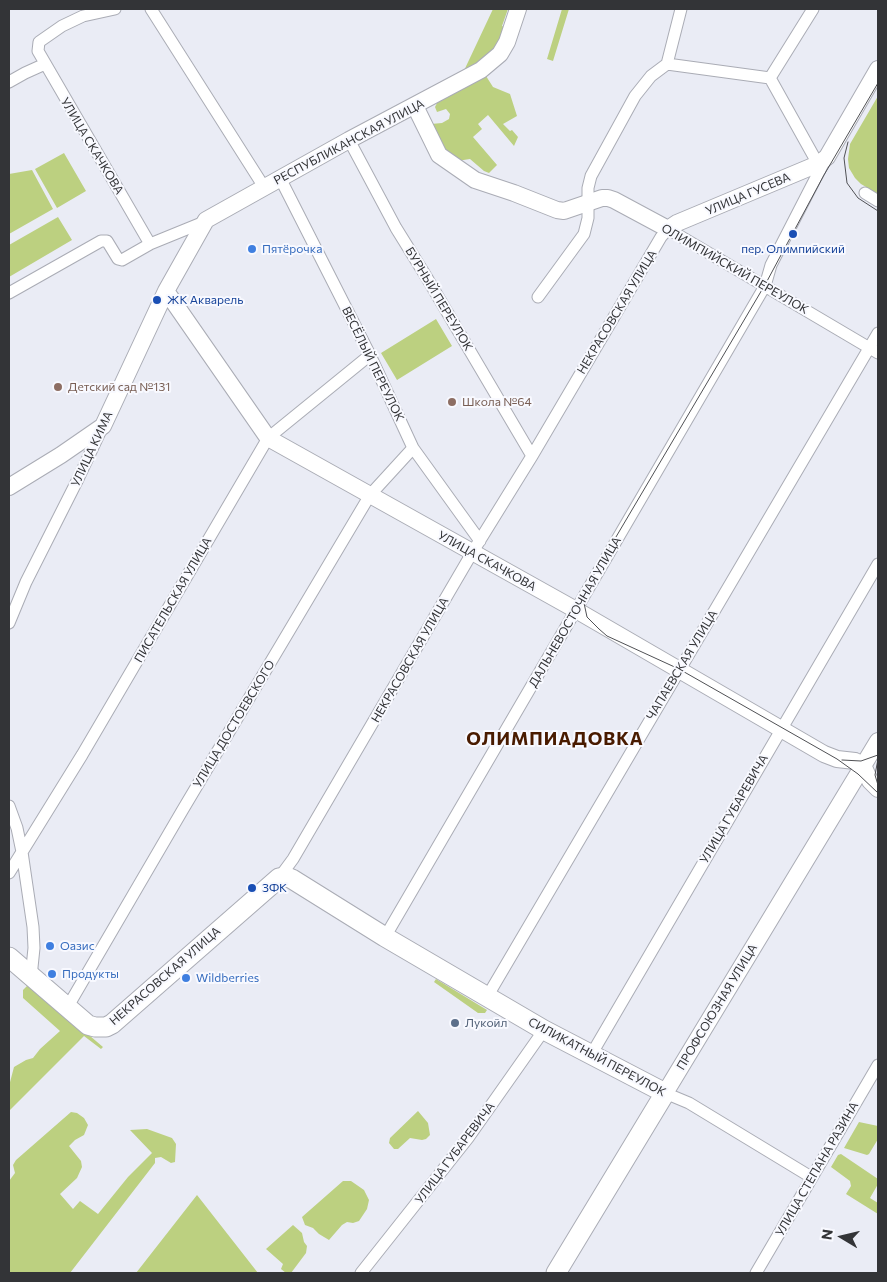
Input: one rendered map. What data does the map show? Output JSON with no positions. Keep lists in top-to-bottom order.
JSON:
{
  "streets": {
    "main road": ["НЕКРАСОВСКАЯ УЛИЦА", "ПРОФСОЮЗНАЯ УЛИЦА", "СИЛИКАТНЫЙ ПЕРЕУЛОК"],
    "street": [
      "РЕСПУБЛИКАНСКАЯ УЛИЦА",
      "УЛИЦА СКАЧКОВА",
      "УЛИЦА ГУСЕВА",
      "ОЛИМПИЙСКИЙ ПЕРЕУЛОК",
      "БУРНЫЙ ПЕРЕУЛОК",
      "ВЕСЁЛЫЙ ПЕРЕУЛОК",
      "УЛИЦА КИМА",
      "ПИСАТЕЛЬСКАЯ УЛИЦА",
      "ДАЛЬНЕВОСТОЧНАЯ УЛИЦА",
      "ЧАПАЕВСКАЯ УЛИЦА",
      "УЛИЦА ДОСТОЕВСКОГО",
      "УЛИЦА ГУБАРЕВИЧА",
      "УЛИЦА СТЕПАНА РАЗИНА"
    ]
  },
  "crossings": [
    ["РЕСПУБЛИКАНСКАЯ УЛИЦА", "УЛИЦА СКАЧКОВА"],
    ["РЕСПУБЛИКАНСКАЯ УЛИЦА", "ОЛИМПИЙСКИЙ ПЕРЕУЛОК"],
    ["РЕСПУБЛИКАНСКАЯ УЛИЦА", "БУРНЫЙ ПЕРЕУЛОК"],
    ["РЕСПУБЛИКАНСКАЯ УЛИЦА", "ВЕСЁЛЫЙ ПЕРЕУЛОК"],
    ["РЕСПУБЛИКАНСКАЯ УЛИЦА", "УЛИЦА КИМА"],
    ["УЛИЦА СКАЧКОВА", "НЕКРАСОВСКАЯ УЛИЦА"],
    ["УЛИЦА СКАЧКОВА", "ВЕСЁЛЫЙ ПЕРЕУЛОК"],
    ["УЛИЦА СКАЧКОВА", "УЛИЦА КИМА"],
    ["УЛИЦА СКАЧКОВА", "ПИСАТЕЛЬСКАЯ УЛИЦА"],
    ["УЛИЦА СКАЧКОВА", "ДАЛЬНЕВОСТОЧНАЯ УЛИЦА"],
    ["УЛИЦА СКАЧКОВА", "ЧАПАЕВСКАЯ УЛИЦА"],
    ["УЛИЦА СКАЧКОВА", "УЛИЦА ДОСТОЕВСКОГО"],
    ["УЛИЦА СКАЧКОВА", "УЛИЦА ГУБАРЕВИЧА"],
    ["УЛИЦА СКАЧКОВА", "ПРОФСОЮЗНАЯ УЛИЦА"],
    ["УЛИЦА ГУСЕВА", "ОЛИМПИЙСКИЙ ПЕРЕУЛОК"],
    ["УЛИЦА ГУСЕВА", "НЕКРАСОВСКАЯ УЛИЦА"],
    ["ОЛИМПИЙСКИЙ ПЕРЕУЛОК", "НЕКРАСОВСКАЯ УЛИЦА"],
    ["ОЛИМПИЙСКИЙ ПЕРЕУЛОК", "ДАЛЬНЕВОСТОЧНАЯ УЛИЦА"],
    ["ОЛИМПИЙСКИЙ ПЕРЕУЛОК", "ЧАПАЕВСКАЯ УЛИЦА"],
    ["БУРНЫЙ ПЕРЕУЛОК", "НЕКРАСОВСКАЯ УЛИЦА"],
    ["НЕКРАСОВСКАЯ УЛИЦА", "ВЕСЁЛЫЙ ПЕРЕУЛОК"],
    ["НЕКРАСОВСКАЯ УЛИЦА", "УЛИЦА ДОСТОЕВСКОГО"],
    ["НЕКРАСОВСКАЯ УЛИЦА", "СИЛИКАТНЫЙ ПЕРЕУЛОК"],
    ["ВЕСЁЛЫЙ ПЕРЕУЛОК", "ПИСАТЕЛЬСКАЯ УЛИЦА"],
    ["ВЕСЁЛЫЙ ПЕРЕУЛОК", "УЛИЦА ДОСТОЕВСКОГО"],
    ["ДАЛЬНЕВОСТОЧНАЯ УЛИЦА", "СИЛИКАТНЫЙ ПЕРЕУЛОК"],
    ["ЧАПАЕВСКАЯ УЛИЦА", "СИЛИКАТНЫЙ ПЕРЕУЛОК"],
    ["УЛИЦА ГУБАРЕВИЧА", "СИЛИКАТНЫЙ ПЕРЕУЛОК"],
    ["ПРОФСОЮЗНАЯ УЛИЦА", "СИЛИКАТНЫЙ ПЕРЕУЛОК"],
    ["СИЛИКАТНЫЙ ПЕРЕУЛОК", "УЛИЦА СТЕПАНА РАЗИНА"]
  ],
  "districts": ["ОЛИМПИАДОВКА"],
  "places": [
    "пер. Олимпийский",
    "Пятёрочка",
    "ЖК Акварель",
    "Детский сад №131",
    "Школа №64",
    "ЗФК",
    "Оазис",
    "Продукты",
    "Wildberries",
    "Лукойл"
  ],
  "north": "left"
}
